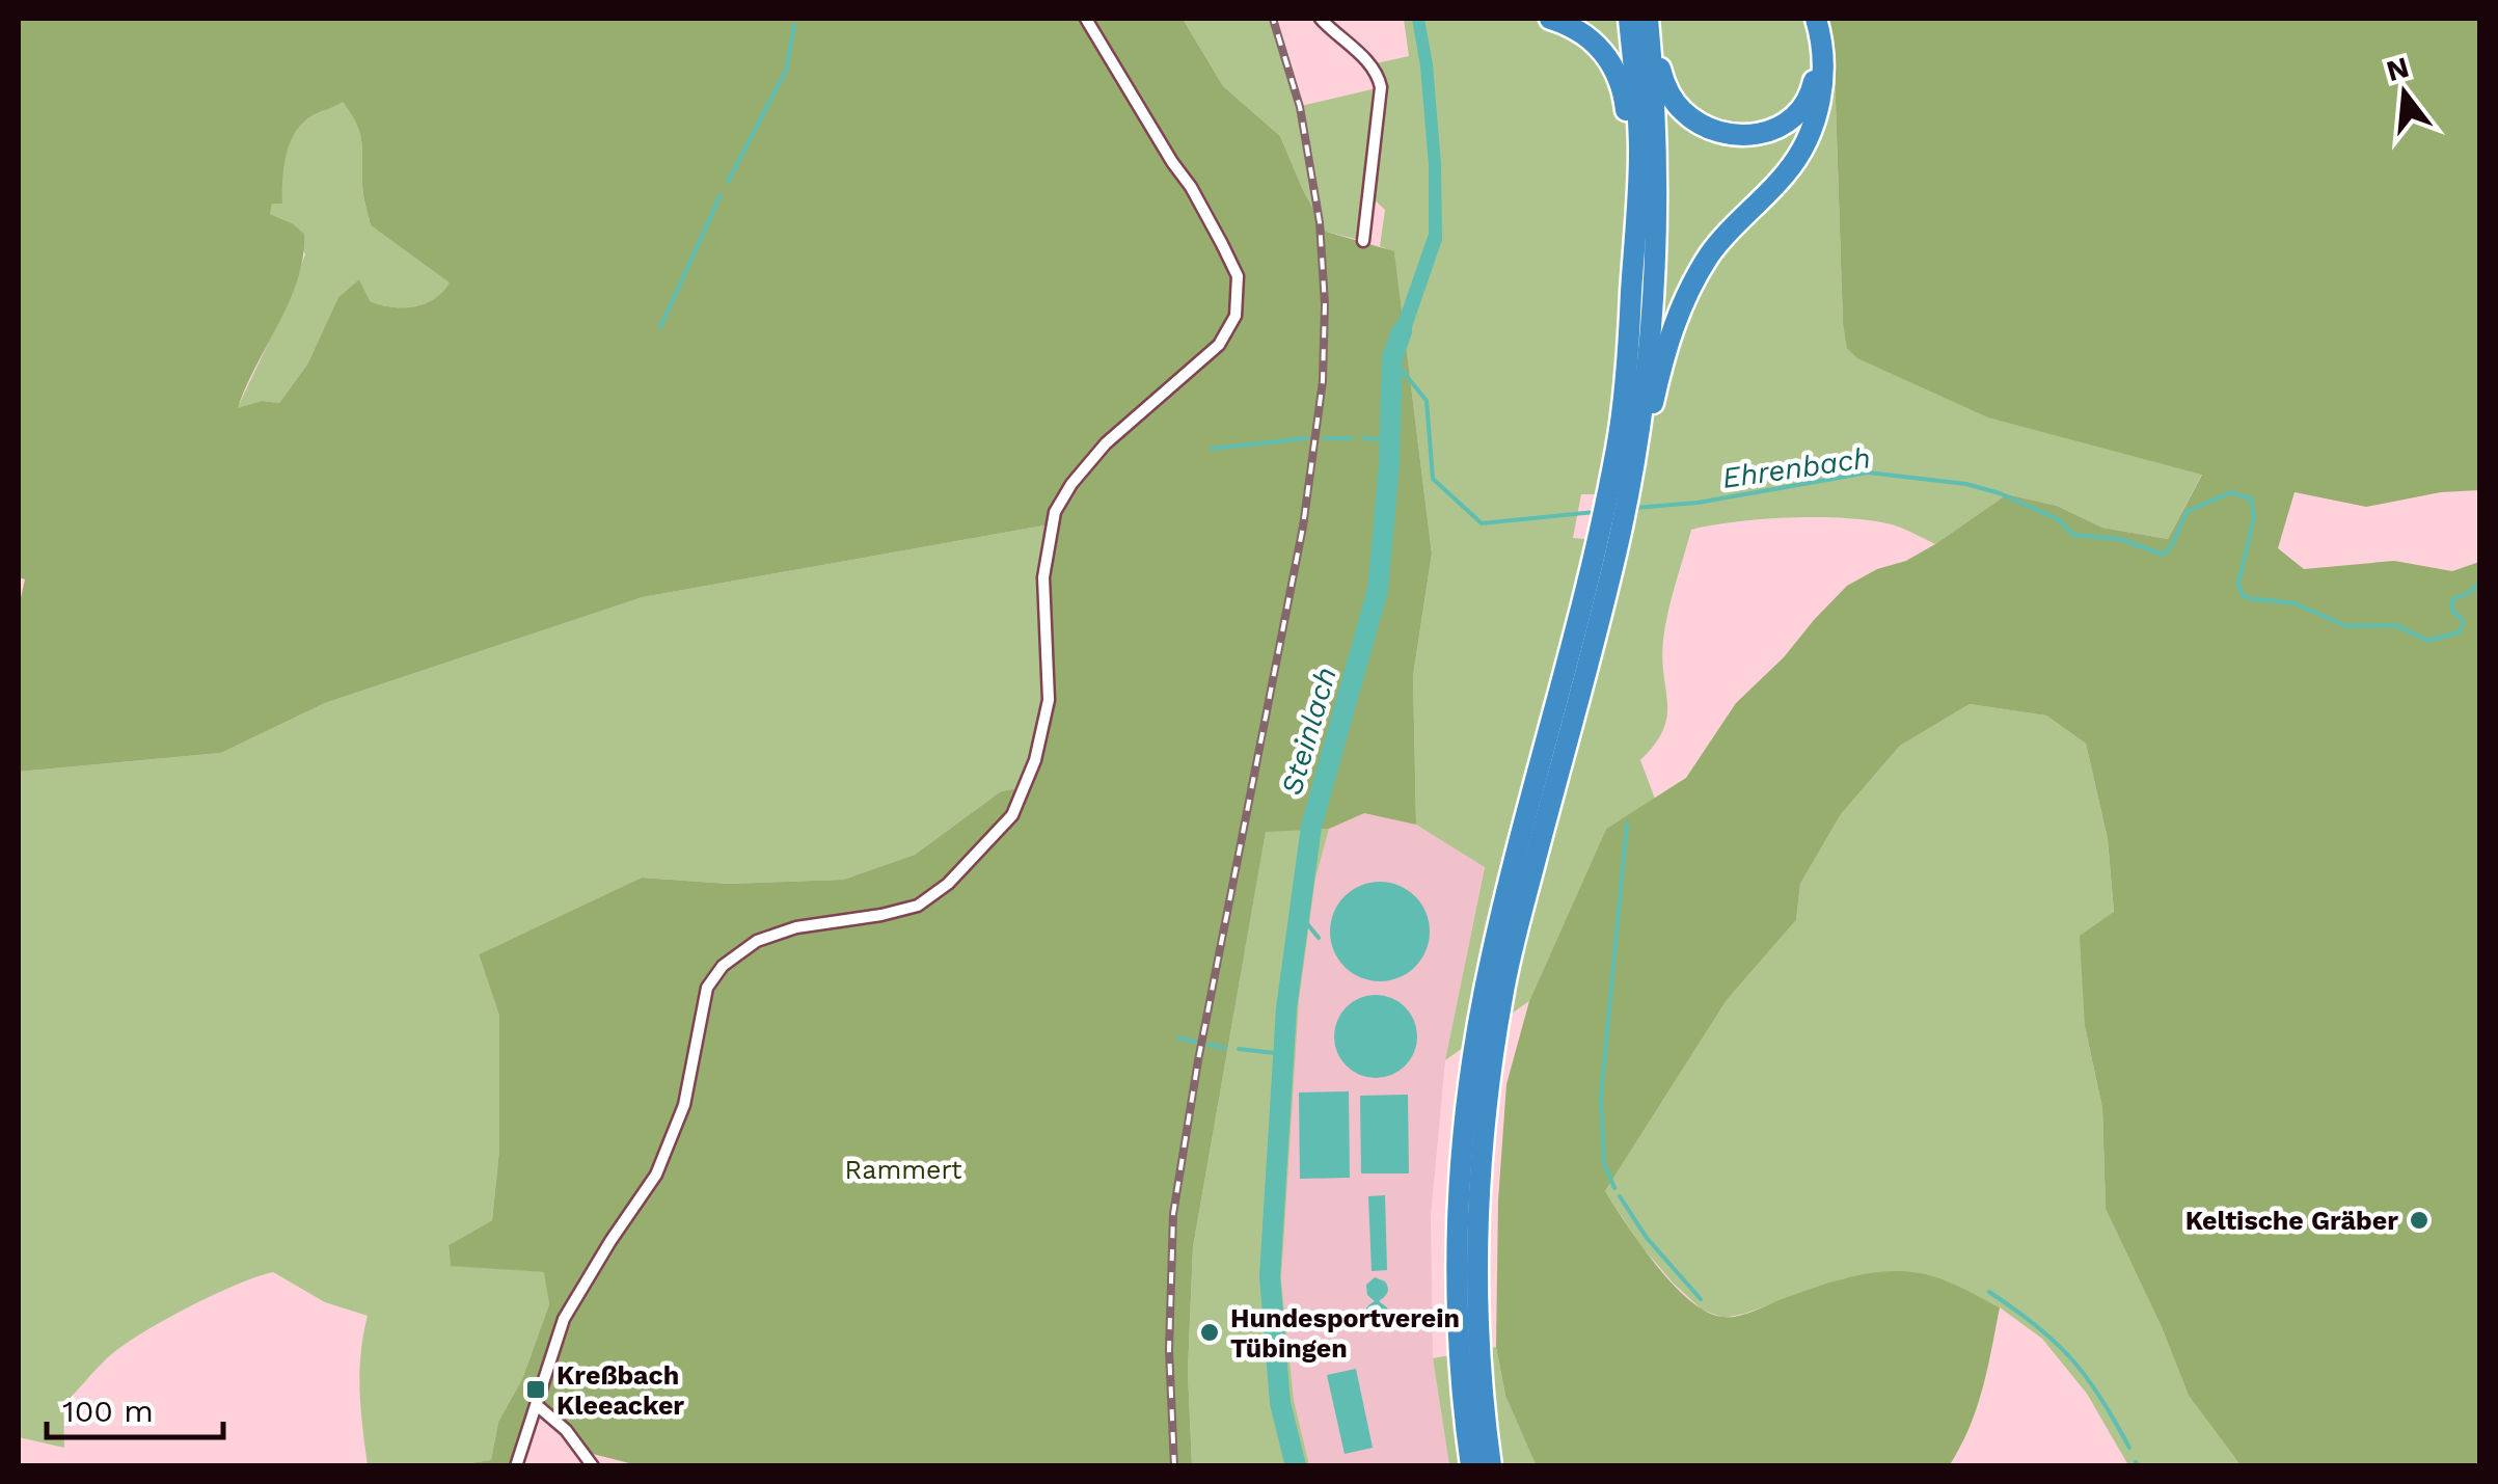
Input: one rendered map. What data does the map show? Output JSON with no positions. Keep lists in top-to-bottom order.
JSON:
{
  "water": ["Ehrenbach", "Steinlach"],
  "parks": ["Rammert"],
  "places": {
    "other": ["Keltische Gräber", "Hundesportverein Tübingen"],
    "transit": ["Kreßbach Kleeacker"]
  },
  "scale_bar": "100 m",
  "north": "top"
}
